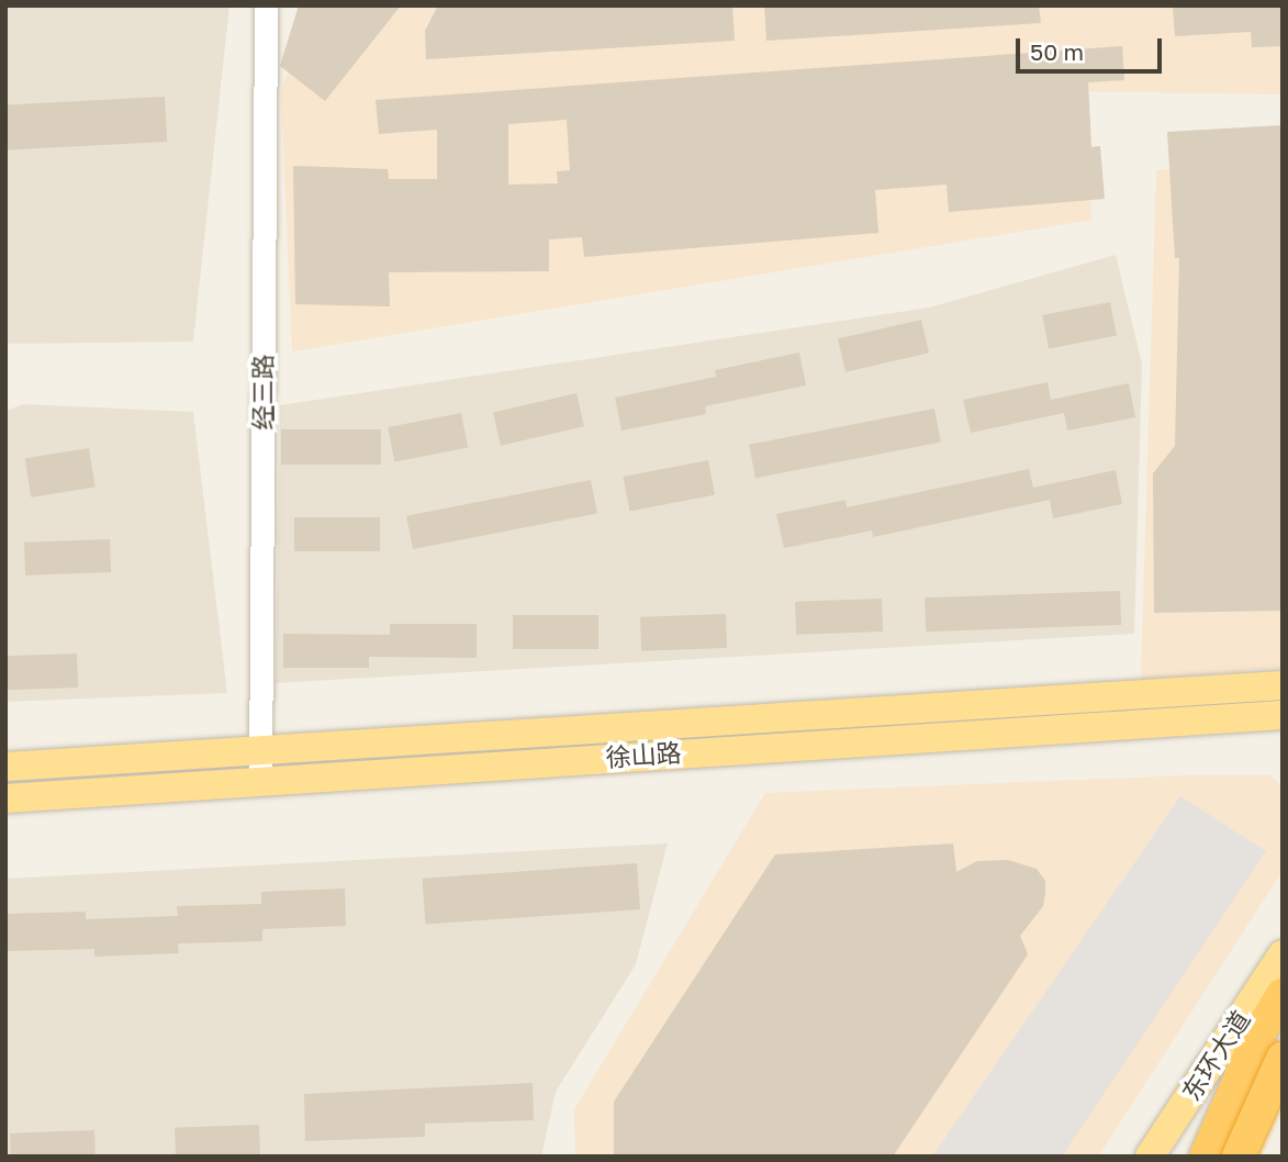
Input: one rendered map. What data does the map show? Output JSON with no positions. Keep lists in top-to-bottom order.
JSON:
{
  "streets": {
    "main road": ["徐山路", "东环大道"],
    "street": ["经三路"]
  },
  "crossings": [
    ["经三路", "徐山路"]
  ],
  "scale_bar": "50 m"
}
